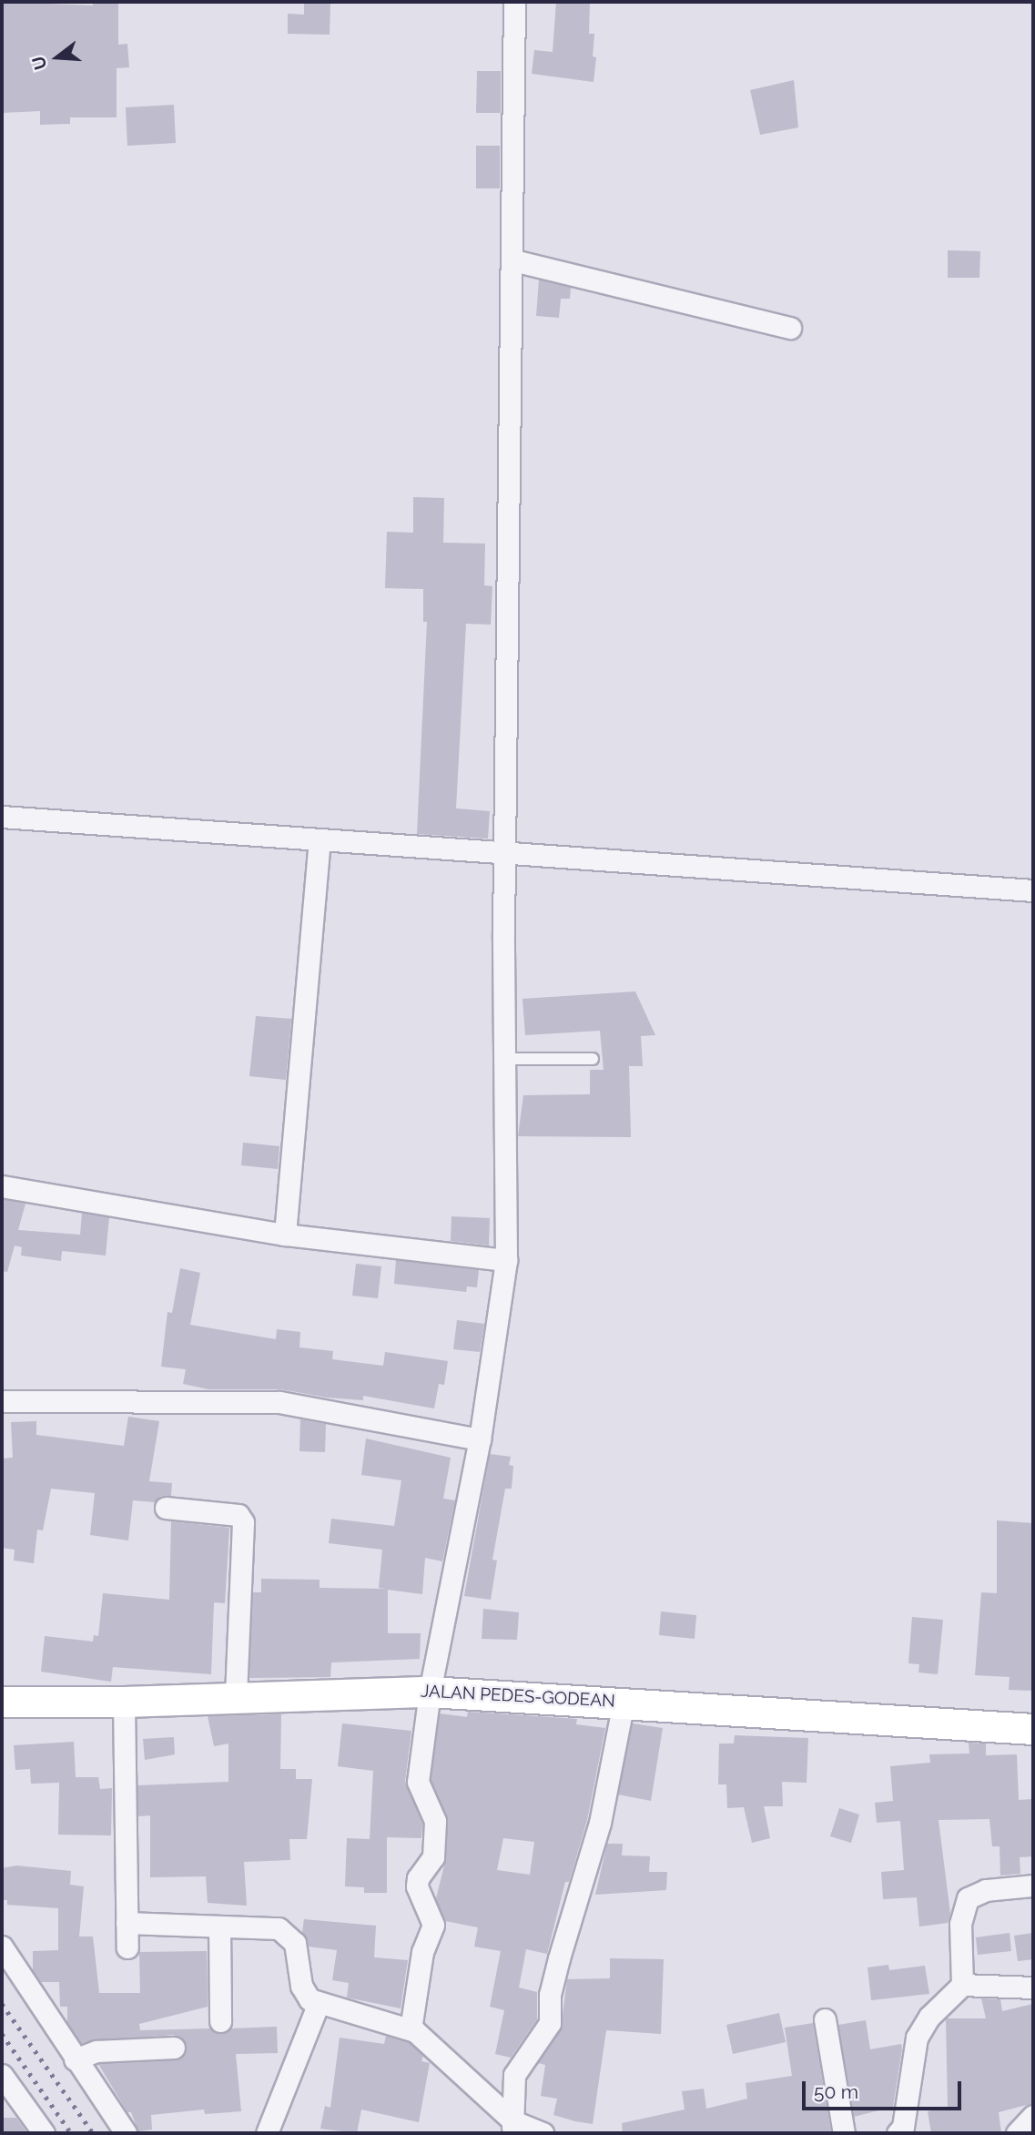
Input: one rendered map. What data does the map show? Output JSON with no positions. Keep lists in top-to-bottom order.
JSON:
{
  "streets": {
    "street": ["JALAN PEDES-GODEAN"]
  },
  "scale_bar": "50 m",
  "north": "left"
}
